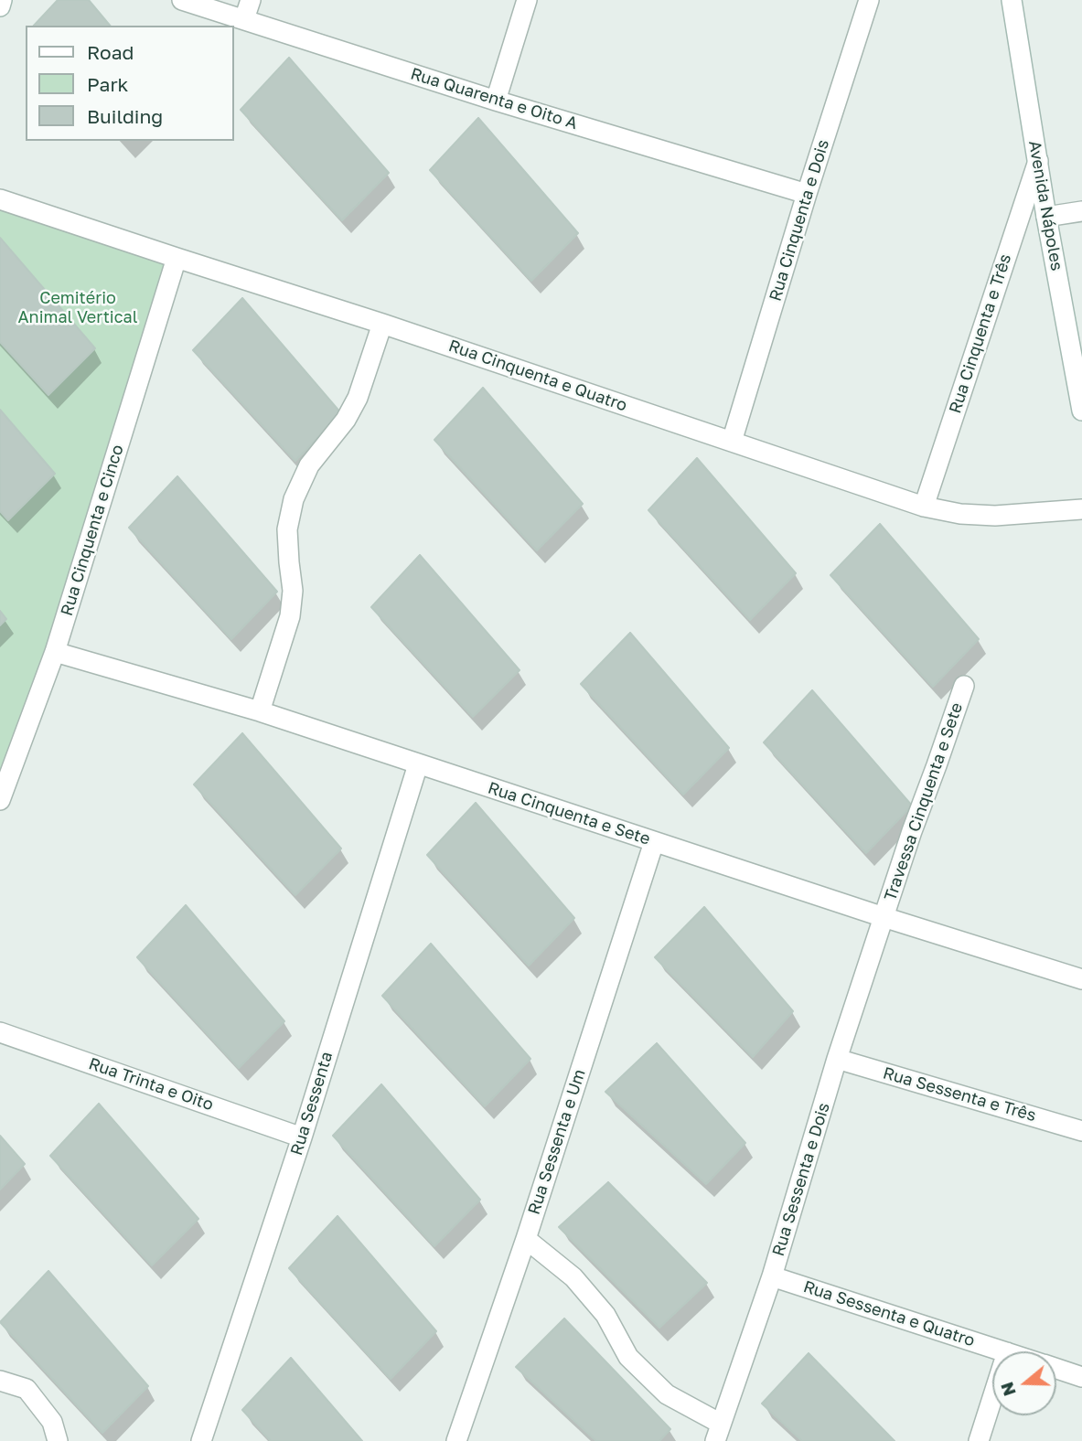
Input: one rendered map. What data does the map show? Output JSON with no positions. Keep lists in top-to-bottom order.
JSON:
{
  "streets": {
    "street": [
      "Rua Quarenta e Oito A",
      "Avenida Nápoles",
      "Rua Cinquenta e Dois",
      "Rua Cinquenta e Três",
      "Rua Cinquenta e Quatro",
      "Rua Cinquenta e Cinco",
      "Travessa Cinquenta e Sete",
      "Rua Cinquenta e Sete",
      "Rua Trinta e Oito",
      "Rua Sessenta e Três",
      "Rua Sessenta",
      "Rua Sessenta e Um",
      "Rua Sessenta e Dois",
      "Rua Sessenta e Quatro"
    ]
  },
  "crossings": [
    ["Rua Quarenta e Oito A", "Rua Cinquenta e Dois"],
    ["Avenida Nápoles", "Rua Cinquenta e Três"],
    ["Rua Cinquenta e Dois", "Rua Cinquenta e Quatro"],
    ["Rua Cinquenta e Três", "Rua Cinquenta e Quatro"],
    ["Rua Cinquenta e Quatro", "Rua Cinquenta e Cinco"],
    ["Rua Cinquenta e Cinco", "Rua Cinquenta e Sete"],
    ["Travessa Cinquenta e Sete", "Rua Cinquenta e Sete"],
    ["Travessa Cinquenta e Sete", "Rua Sessenta e Dois"],
    ["Rua Cinquenta e Sete", "Rua Sessenta"],
    ["Rua Cinquenta e Sete", "Rua Sessenta e Um"],
    ["Rua Cinquenta e Sete", "Rua Sessenta e Dois"],
    ["Rua Trinta e Oito", "Rua Sessenta"],
    ["Rua Sessenta e Três", "Rua Sessenta e Dois"],
    ["Rua Sessenta e Dois", "Rua Sessenta e Quatro"]
  ],
  "parks": ["Cemitério Animal Vertical"],
  "legend": ["Road", "Park", "Building"],
  "north": "left"
}
